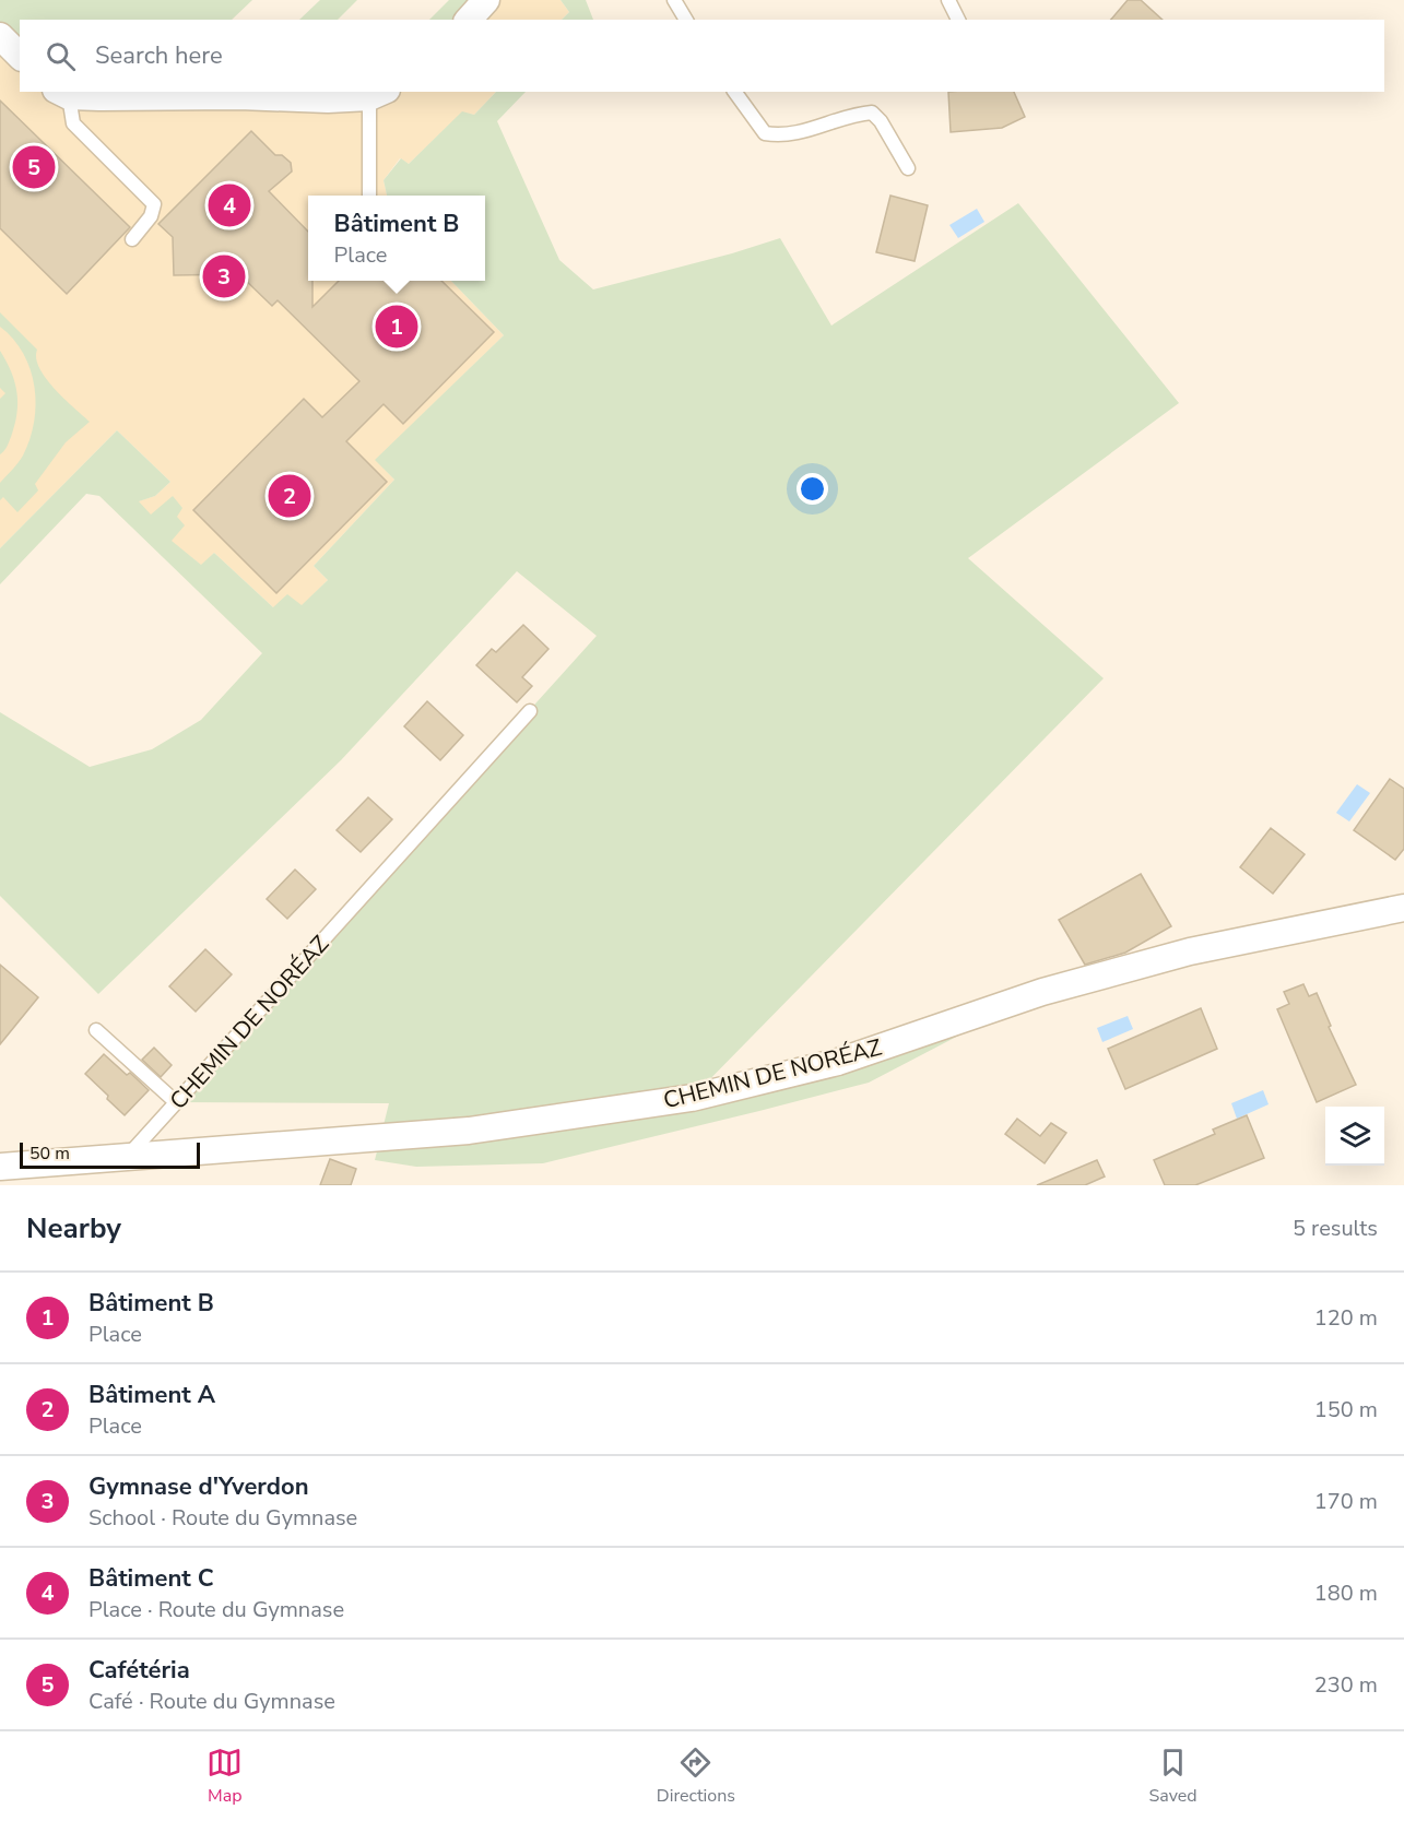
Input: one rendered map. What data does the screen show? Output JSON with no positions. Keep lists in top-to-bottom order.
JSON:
{
  "streets": {
    "street": ["CHEMIN DE NORÉAZ"]
  },
  "scale_bar": "50 m",
  "page": {
    "search": "Search here",
    "pins": [
      "5",
      "4",
      "3",
      "1",
      "2"
    ],
    "popup": ["Bâtiment B", "Place"],
    "scale": "50 m",
    "heading": ["Nearby", "5 results"],
    "list": [
      {
        "mark": "1",
        "name": "Bâtiment B",
        "note": "Place",
        "value": "120 m"
      },
      {
        "mark": "2",
        "name": "Bâtiment A",
        "note": "Place",
        "value": "150 m"
      },
      {
        "mark": "3",
        "name": "Gymnase d'Yverdon",
        "note": "School · Route du Gymnase",
        "value": "170 m"
      },
      {
        "mark": "4",
        "name": "Bâtiment C",
        "note": "Place · Route du Gymnase",
        "value": "180 m"
      },
      {
        "mark": "5",
        "name": "Cafétéria",
        "note": "Café · Route du Gymnase",
        "value": "230 m"
      }
    ],
    "nav": ["Map", "Directions", "Saved"]
  }
}
